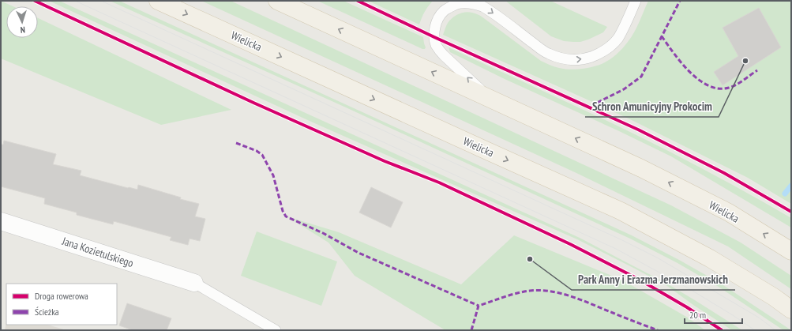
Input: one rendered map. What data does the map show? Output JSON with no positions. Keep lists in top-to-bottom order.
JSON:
{
  "streets": {
    "main road": ["Wielicka"],
    "street": ["Jana Kozietulskiego"]
  },
  "places": ["Schron Amunicyjny Prokocim", "Park Anny i Erazma Jerzmanowskich"],
  "legend": ["Droga rowerowa", "Ścieżka"],
  "scale_bar": "20 m",
  "north": "bottom"
}
